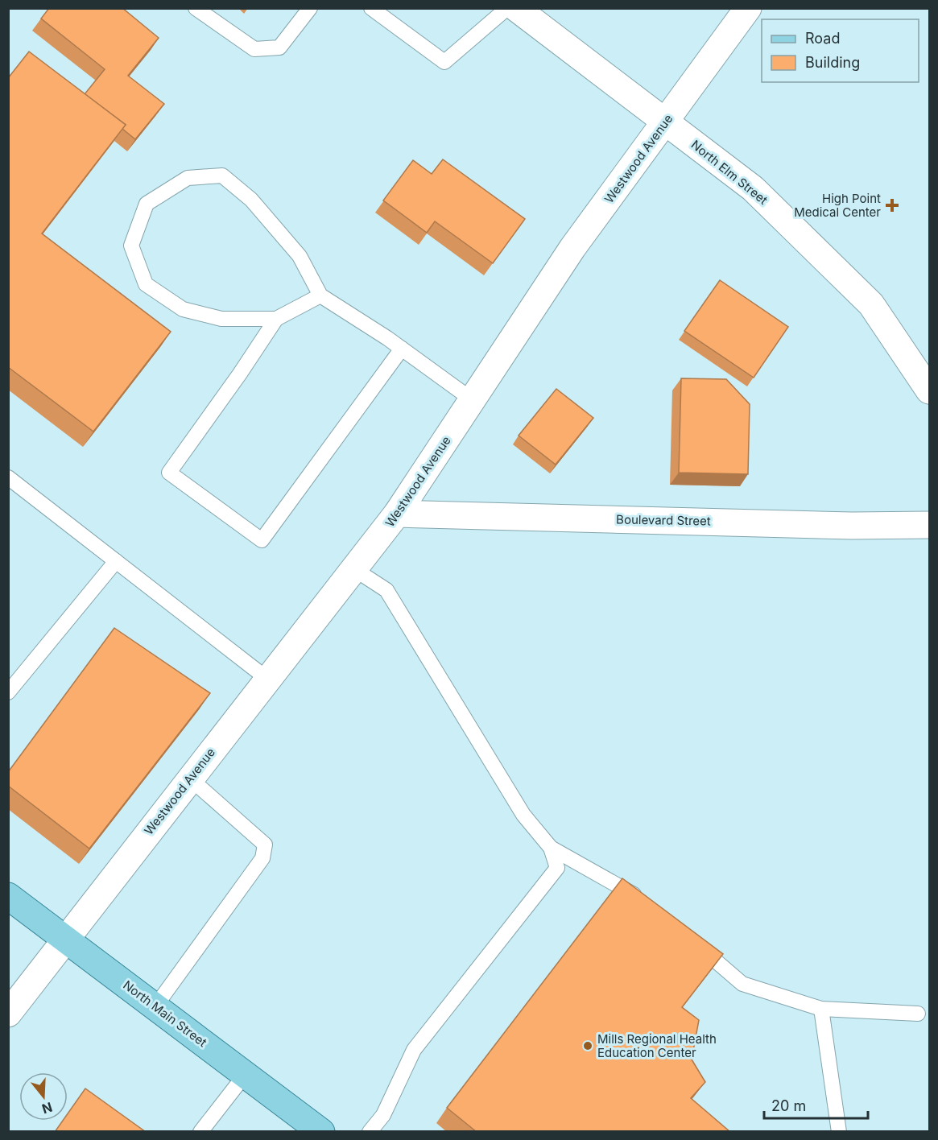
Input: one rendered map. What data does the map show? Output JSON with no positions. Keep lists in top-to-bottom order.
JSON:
{
  "streets": {
    "main road": ["North Main Street"],
    "street": ["Westwood Avenue", "North Elm Street", "Boulevard Street"]
  },
  "crossings": [
    ["Westwood Avenue", "North Elm Street"],
    ["Westwood Avenue", "Boulevard Street"],
    ["Westwood Avenue", "North Main Street"]
  ],
  "places": {
    "health": ["High Point Medical Center"],
    "other": ["Mills Regional Health Education Center"]
  },
  "legend": ["Road", "Building"],
  "scale_bar": "20 m",
  "north": "bottom"
}
